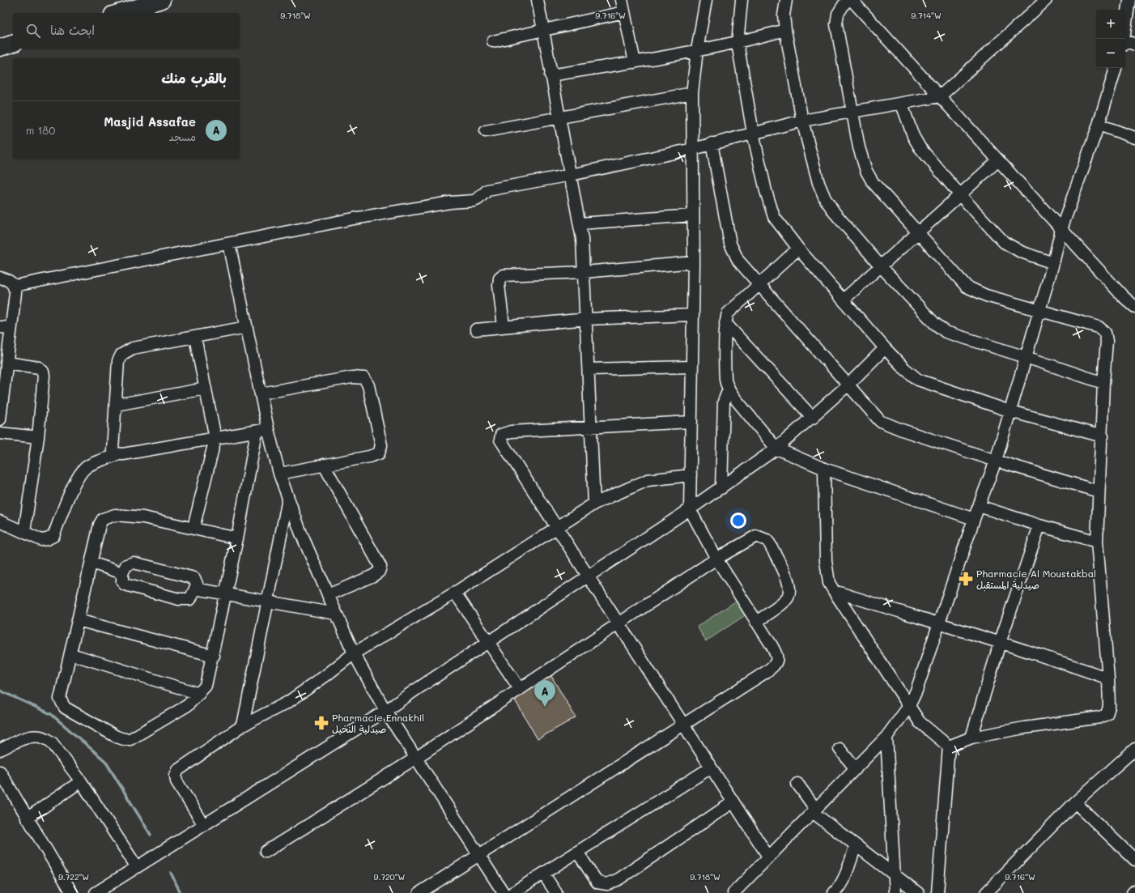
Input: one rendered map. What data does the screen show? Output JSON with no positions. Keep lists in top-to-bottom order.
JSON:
{
  "places": {
    "pharmacy": ["Pharmacie Al Moustakbal صيدلية المستقبل", "Pharmacie Ennakhil صيدلية النخيل"]
  },
  "page": {
    "map_buttons": ["+", "−"],
    "search": "ابحث هنا",
    "heading": "بالقرب منك",
    "list": [
      {
        "mark": "A",
        "name": "Masjid Assafae",
        "note": "مسجد",
        "value": "180 m"
      }
    ],
    "pins": "A"
  },
  "coordinates": [
    "9.718°W",
    "9.716°W",
    "9.714°W",
    "9.722°W",
    "9.720°W"
  ]
}
